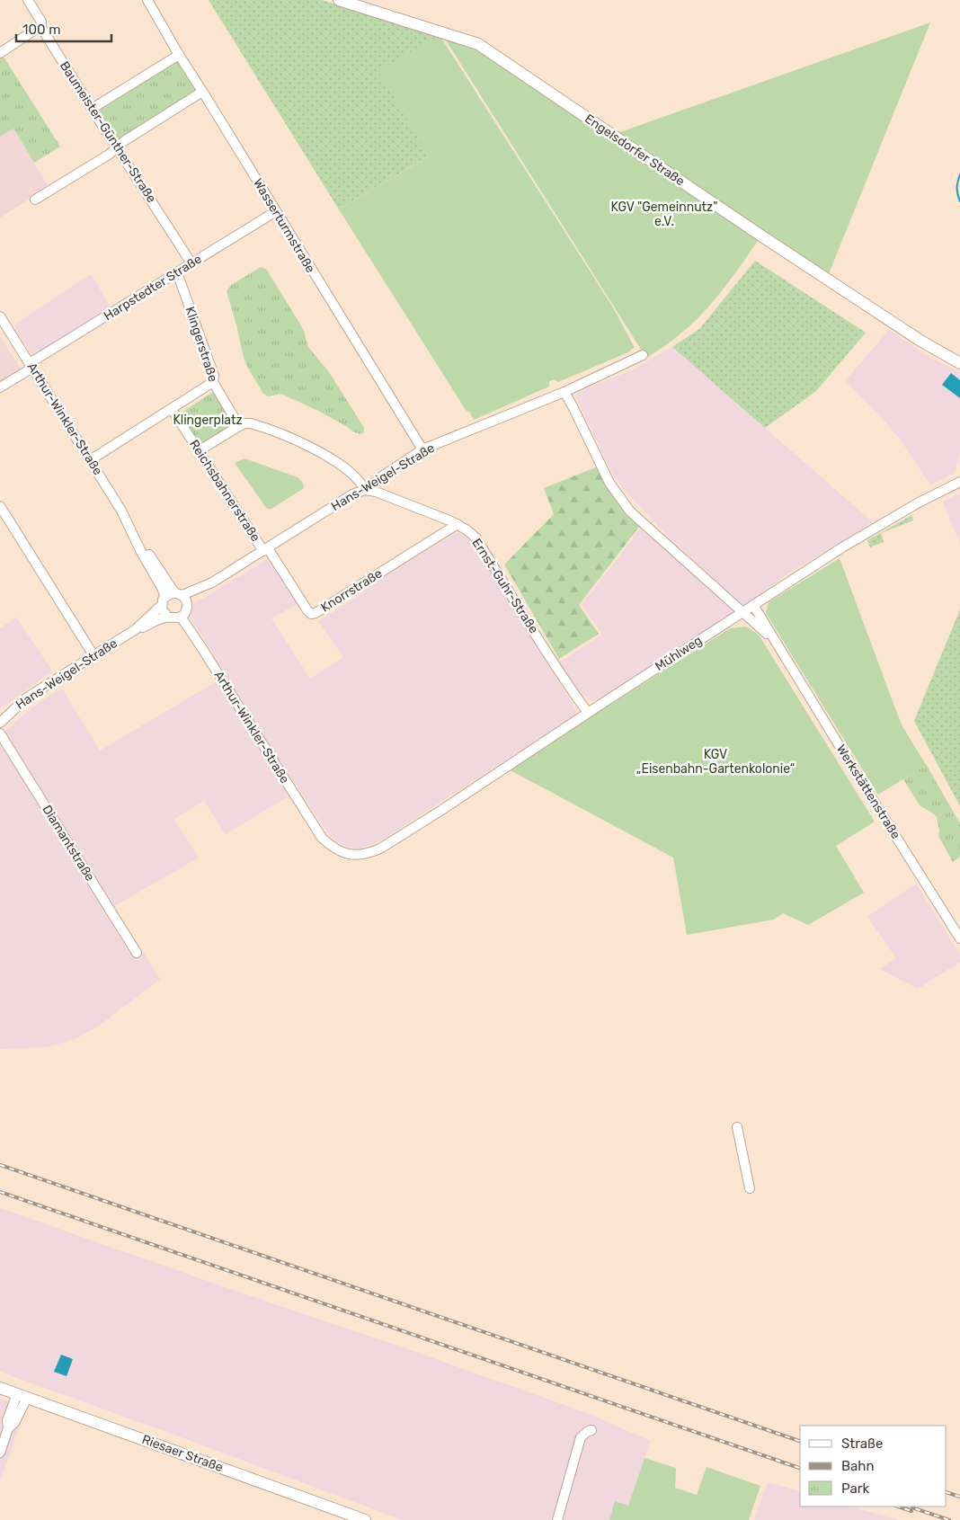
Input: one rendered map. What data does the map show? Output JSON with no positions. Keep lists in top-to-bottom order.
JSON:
{
  "streets": {
    "main road": ["Engelsdorfer Straße", "Riesaer Straße"],
    "street": [
      "Baumeister-Günther-Straße",
      "Wasserturmstraße",
      "Harpstedter Straße",
      "Klingerstraße",
      "Arthur-Winkler-Straße",
      "Hans-Weigel-Straße",
      "Reichsbahnerstraße",
      "Ernst-Guhr-Straße",
      "Knorrstraße",
      "Mühlweg",
      "Werkstättenstraße",
      "Diamantstraße"
    ]
  },
  "crossings": [
    ["Baumeister-Günther-Straße", "Harpstedter Straße"],
    ["Wasserturmstraße", "Harpstedter Straße"],
    ["Wasserturmstraße", "Hans-Weigel-Straße"],
    ["Harpstedter Straße", "Klingerstraße"],
    ["Harpstedter Straße", "Arthur-Winkler-Straße"],
    ["Arthur-Winkler-Straße", "Hans-Weigel-Straße"],
    ["Arthur-Winkler-Straße", "Mühlweg"],
    ["Hans-Weigel-Straße", "Reichsbahnerstraße"],
    ["Hans-Weigel-Straße", "Ernst-Guhr-Straße"],
    ["Hans-Weigel-Straße", "Knorrstraße"],
    ["Hans-Weigel-Straße", "Werkstättenstraße"],
    ["Reichsbahnerstraße", "Knorrstraße"],
    ["Ernst-Guhr-Straße", "Knorrstraße"],
    ["Ernst-Guhr-Straße", "Mühlweg"],
    ["Mühlweg", "Werkstättenstraße"]
  ],
  "parks": ["KGV \"Gemeinnutz\" e.V.", "Klingerplatz", "KGV „Eisenbahn-Gartenkolonie“"],
  "legend": ["Straße", "Bahn", "Park"],
  "scale_bar": "100 m"
}
